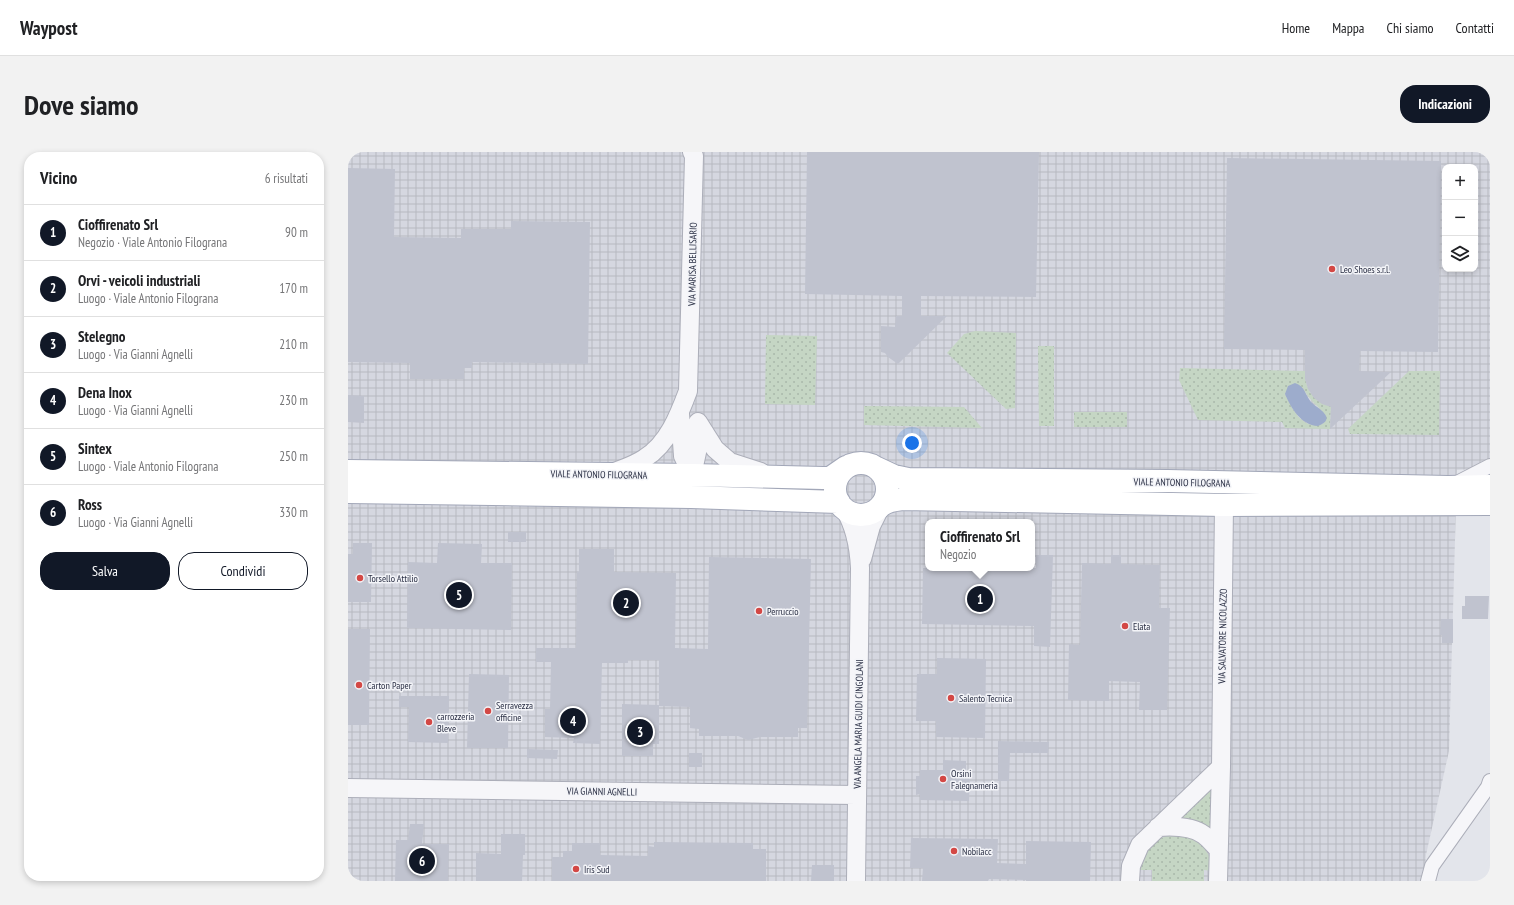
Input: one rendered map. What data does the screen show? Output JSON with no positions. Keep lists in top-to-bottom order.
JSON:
{
  "streets": {
    "main road": ["VIALE ANTONIO FILOGRANA"],
    "street": [
      "VIA MARISA BELLISARIO",
      "VIA SALVATORE NICOLAZZO",
      "VIA ANGELA MARIA GUIDI CINGOLANI",
      "VIA GIANNI AGNELLI"
    ]
  },
  "crossings": [
    ["VIA MARISA BELLISARIO", "VIALE ANTONIO FILOGRANA"],
    ["VIA ANGELA MARIA GUIDI CINGOLANI", "VIA GIANNI AGNELLI"]
  ],
  "places": [
    "Leo Shoes s.r.l.",
    "Torsello Attilio",
    "Perruccio",
    "Elata",
    "Carton Paper",
    "Salento Tecnica",
    "Serravezza officine",
    "carrozzeria Bleve",
    "Orsini Falegnameria",
    "Nobilacc",
    "Iris Sud"
  ],
  "page": {
    "header": "Waypost",
    "nav": [
      "Home",
      "Mappa",
      "Chi siamo",
      "Contatti"
    ],
    "buttons": [
      "Indicazioni",
      ["Salva", "Condividi"]
    ],
    "title": "Dove siamo",
    "heading": ["Vicino", "6 risultati"],
    "map_buttons": ["+", "−"],
    "list": [
      {
        "mark": "1",
        "name": "Cioffirenato Srl",
        "note": "Negozio · Viale Antonio Filograna",
        "value": "90 m"
      },
      {
        "mark": "2",
        "name": "Orvi - veicoli industriali",
        "note": "Luogo · Viale Antonio Filograna",
        "value": "170 m"
      },
      {
        "mark": "3",
        "name": "Stelegno",
        "note": "Luogo · Via Gianni Agnelli",
        "value": "210 m"
      },
      {
        "mark": "4",
        "name": "Dena Inox",
        "note": "Luogo · Via Gianni Agnelli",
        "value": "230 m"
      },
      {
        "mark": "5",
        "name": "Sintex",
        "note": "Luogo · Viale Antonio Filograna",
        "value": "250 m"
      },
      {
        "mark": "6",
        "name": "Ross",
        "note": "Luogo · Via Gianni Agnelli",
        "value": "330 m"
      }
    ],
    "popup": ["Cioffirenato Srl", "Negozio"],
    "pins": [
      "5",
      "1",
      "2",
      "4",
      "3",
      "6"
    ]
  }
}
